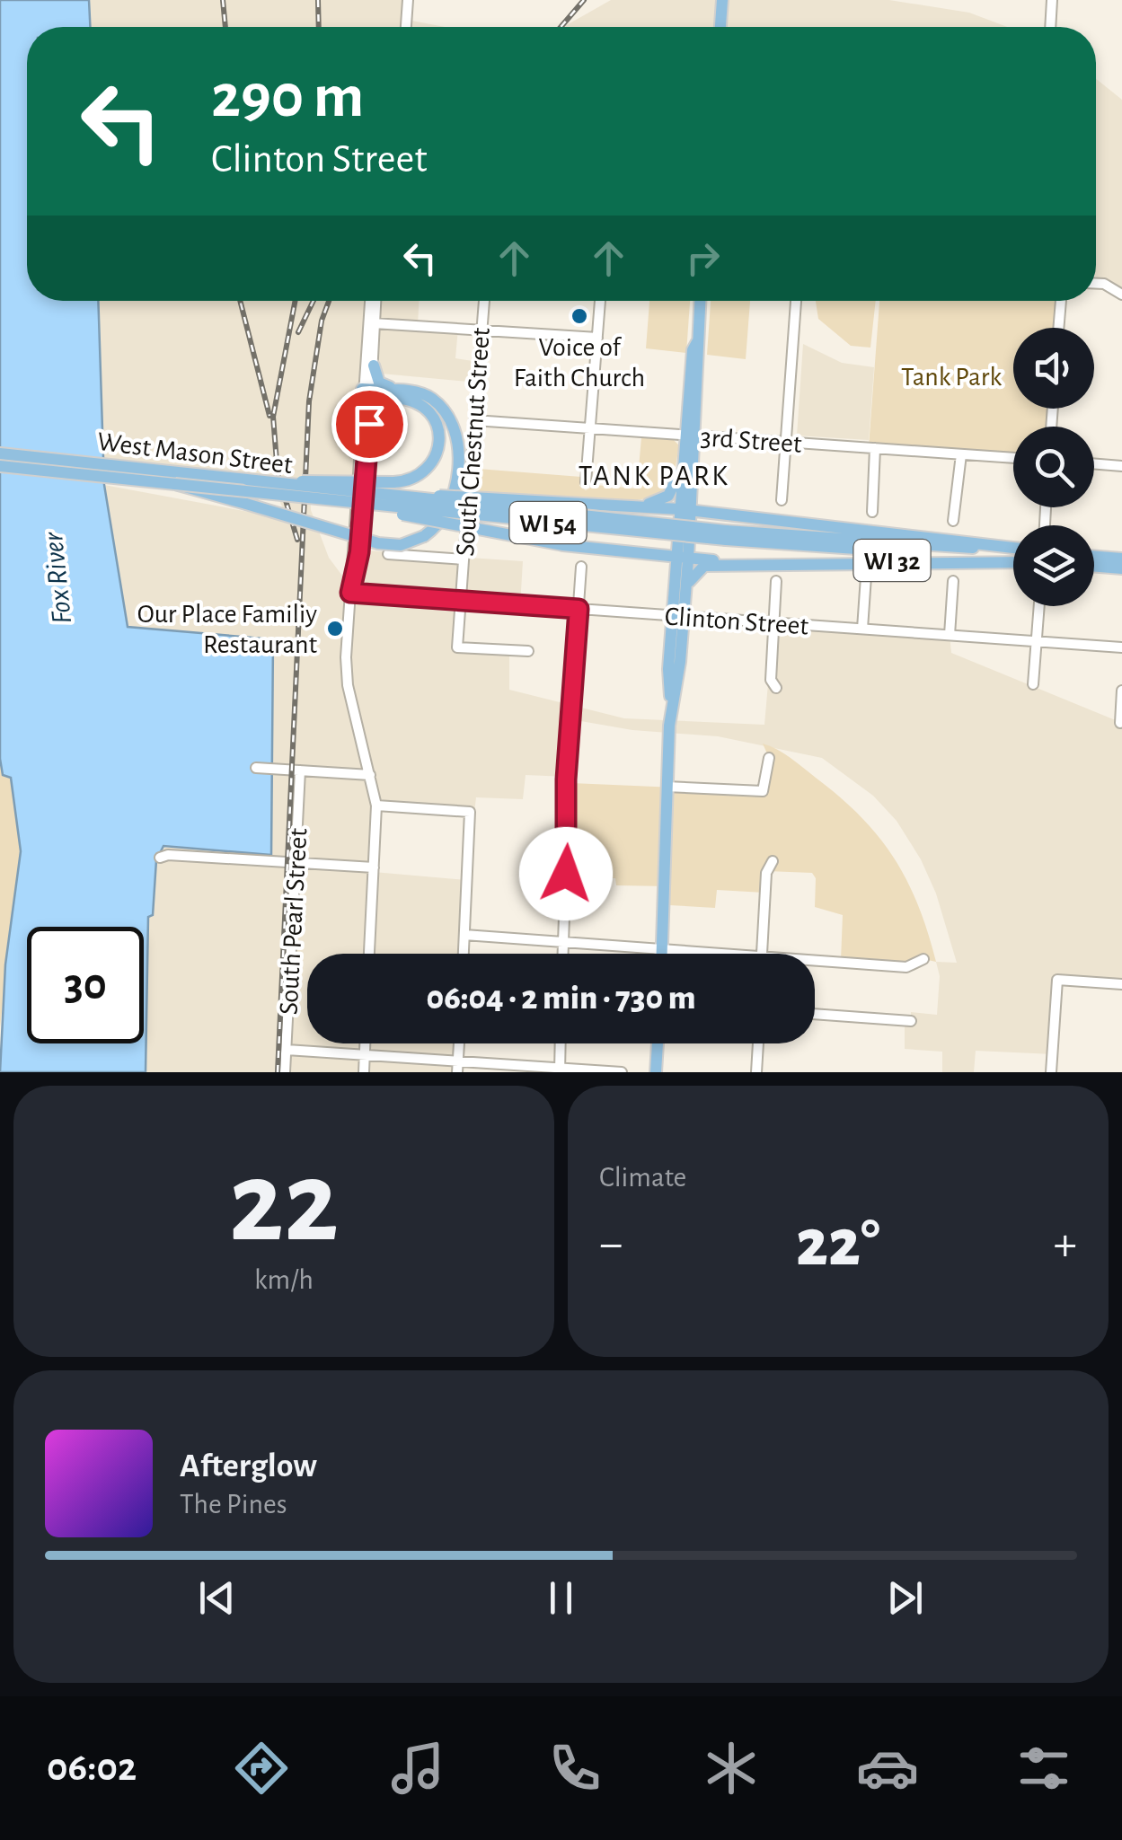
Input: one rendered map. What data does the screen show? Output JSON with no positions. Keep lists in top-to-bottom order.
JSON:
{
  "streets": {
    "main road": ["West Mason Street", "WI 54", "WI 32"],
    "street": [
      "3rd Street",
      "South Chestnut Street",
      "Clinton Street",
      "South Pearl Street"
    ]
  },
  "crossings": [
    ["3rd Street", "South Chestnut Street"],
    ["South Chestnut Street", "Clinton Street"]
  ],
  "districts": ["TANK PARK"],
  "water": ["Fox River"],
  "parks": ["Tank Park"],
  "places": ["Voice of Faith Church", "Our Place Familiy Restaurant"],
  "page": {
    "turn": ["290 m", "Clinton Street"],
    "limit": "30",
    "trip": "06:04 · 2 min · 730 m",
    "tile": [
      ["22", "km/h"],
      "Climate"
    ],
    "heat": ["−", "22°", "+"],
    "song": ["Afterglow", "The Pines"],
    "tabs": "06:02"
  }
}
